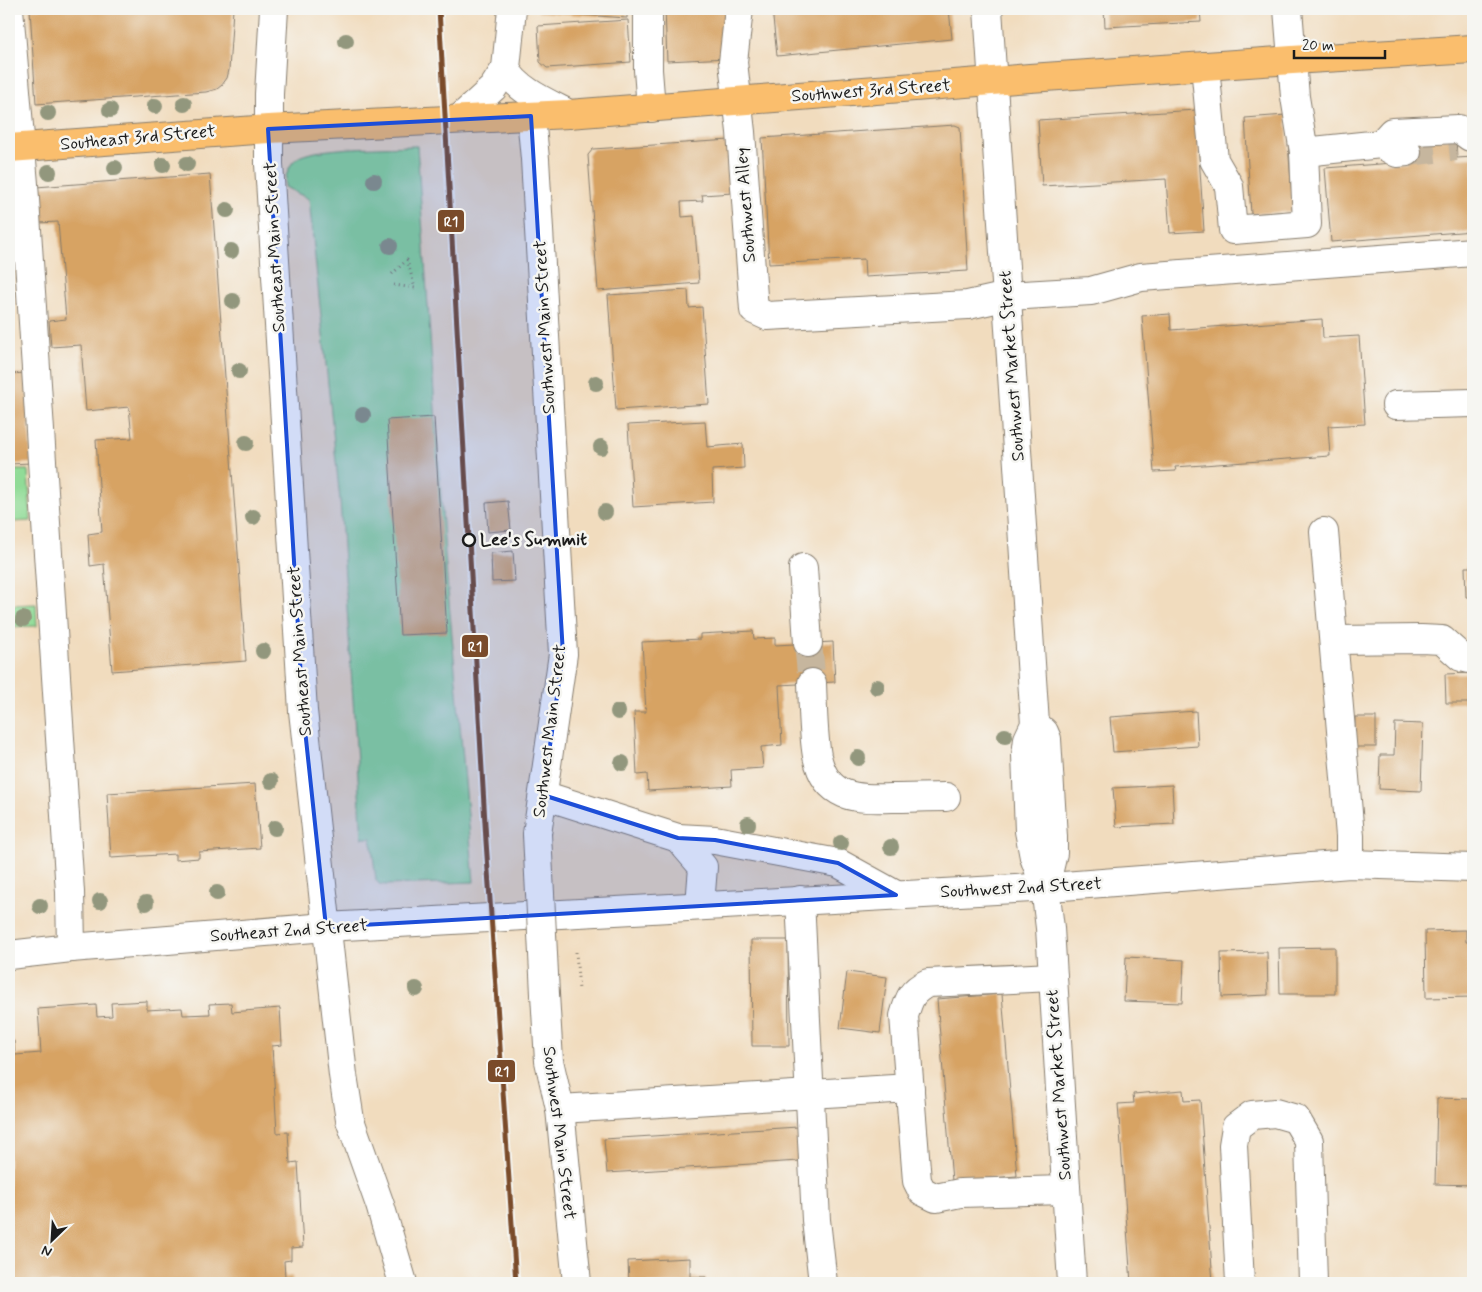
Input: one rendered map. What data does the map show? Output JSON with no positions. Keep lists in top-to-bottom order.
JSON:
{
  "streets": {
    "main road": ["Southwest 3rd Street", "Southeast 3rd Street"],
    "street": [
      "Southwest Alley",
      "Southeast Main Street",
      "Southwest Main Street",
      "Southwest Market Street",
      "Southwest 2nd Street",
      "Southeast 2nd Street"
    ]
  },
  "crossings": [
    ["Southwest 3rd Street", "Southeast 3rd Street"],
    ["Southwest 3rd Street", "Southwest Alley"],
    ["Southwest 3rd Street", "Southeast Main Street"],
    ["Southwest 3rd Street", "Southwest Main Street"],
    ["Southwest 3rd Street", "Southwest Market Street"],
    ["Southeast 3rd Street", "Southeast Main Street"],
    ["Southwest Alley", "Southwest Market Street"],
    ["Southeast Main Street", "Southeast 2nd Street"],
    ["Southwest Market Street", "Southwest 2nd Street"],
    ["Southwest 2nd Street", "Southeast 2nd Street"]
  ],
  "places": ["Lee's Summit"],
  "lines": ["transit line R1"],
  "scale_bar": "20 m",
  "north": "bottom left"
}
